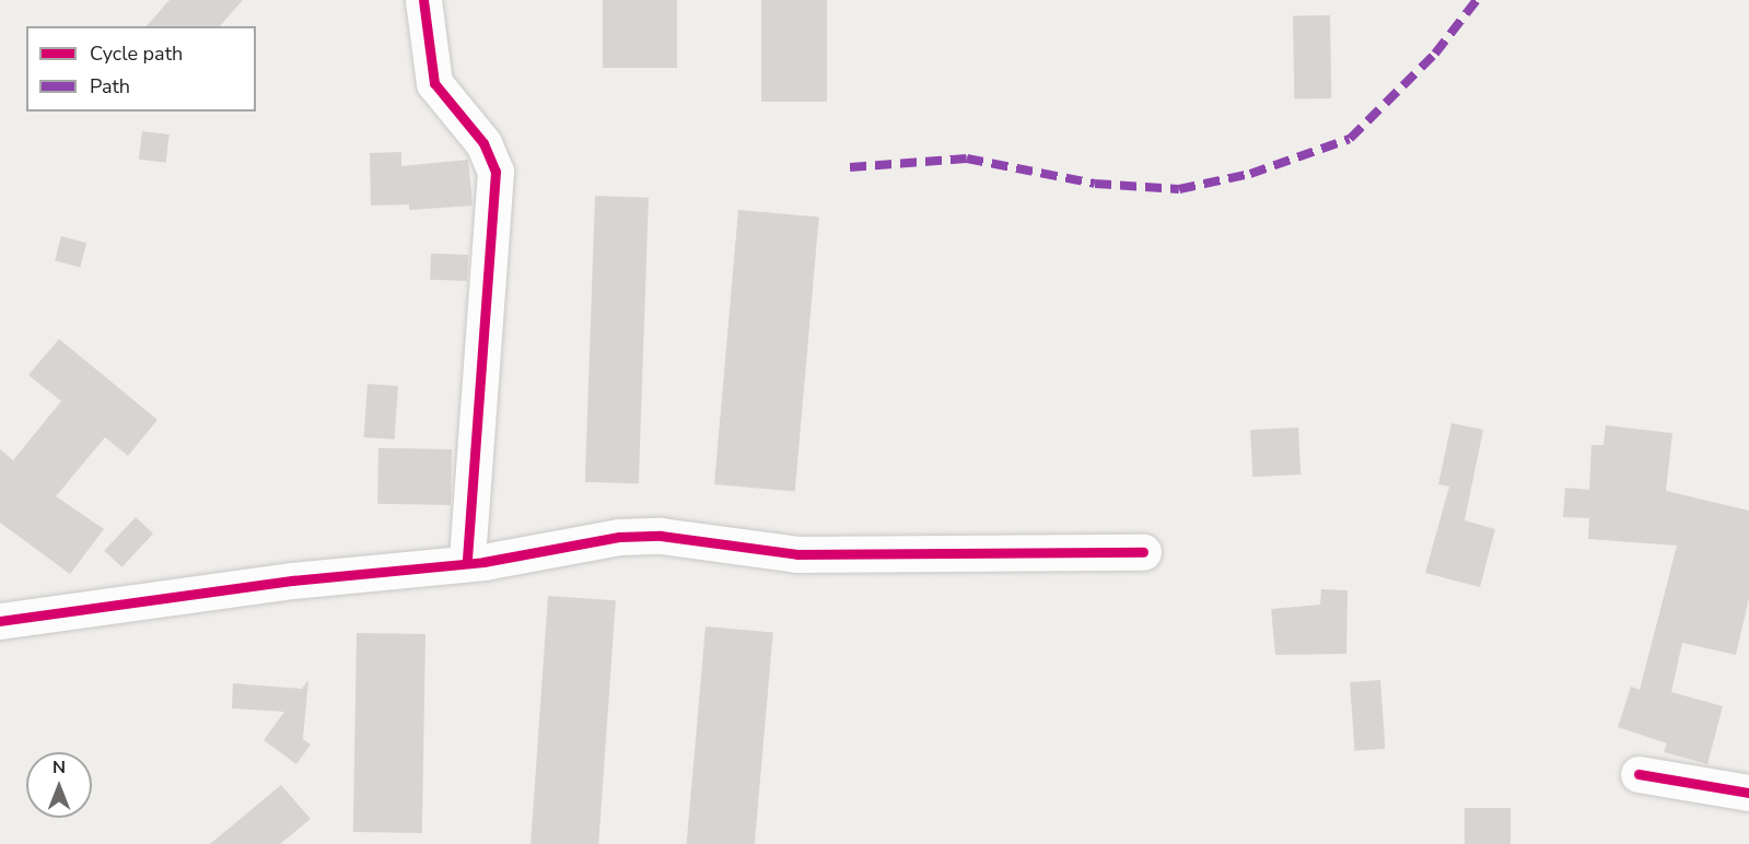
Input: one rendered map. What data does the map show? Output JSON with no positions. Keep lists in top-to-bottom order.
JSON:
{
  "legend": ["Cycle path", "Path"],
  "north": "top"
}
